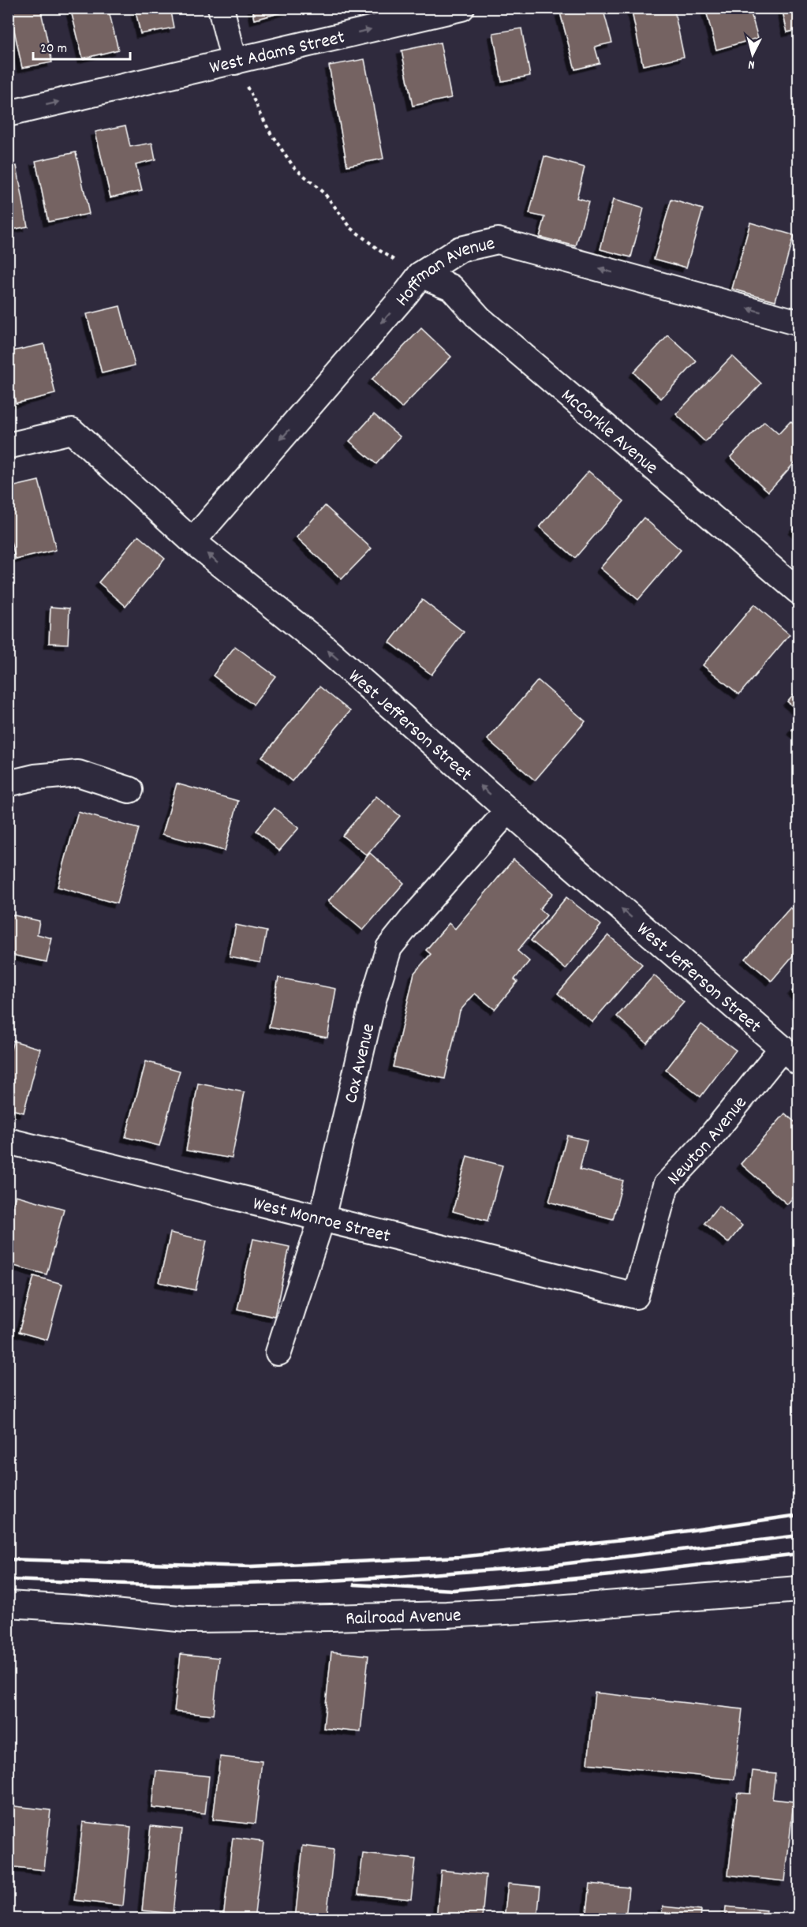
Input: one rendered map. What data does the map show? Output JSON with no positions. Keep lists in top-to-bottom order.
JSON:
{
  "streets": {
    "street": [
      "West Adams Street",
      "Hoffman Avenue",
      "McCorkle Avenue",
      "West Jefferson Street",
      "Cox Avenue",
      "Newton Avenue",
      "West Monroe Street",
      "Railroad Avenue"
    ]
  },
  "crossings": [
    ["Hoffman Avenue", "McCorkle Avenue"],
    ["Hoffman Avenue", "West Jefferson Street"],
    ["West Jefferson Street", "Cox Avenue"],
    ["West Jefferson Street", "Newton Avenue"],
    ["Cox Avenue", "West Monroe Street"],
    ["Newton Avenue", "West Monroe Street"]
  ],
  "one_way": ["West Adams Street", "Hoffman Avenue", "West Jefferson Street"],
  "scale_bar": "20 m",
  "north": "bottom"
}
